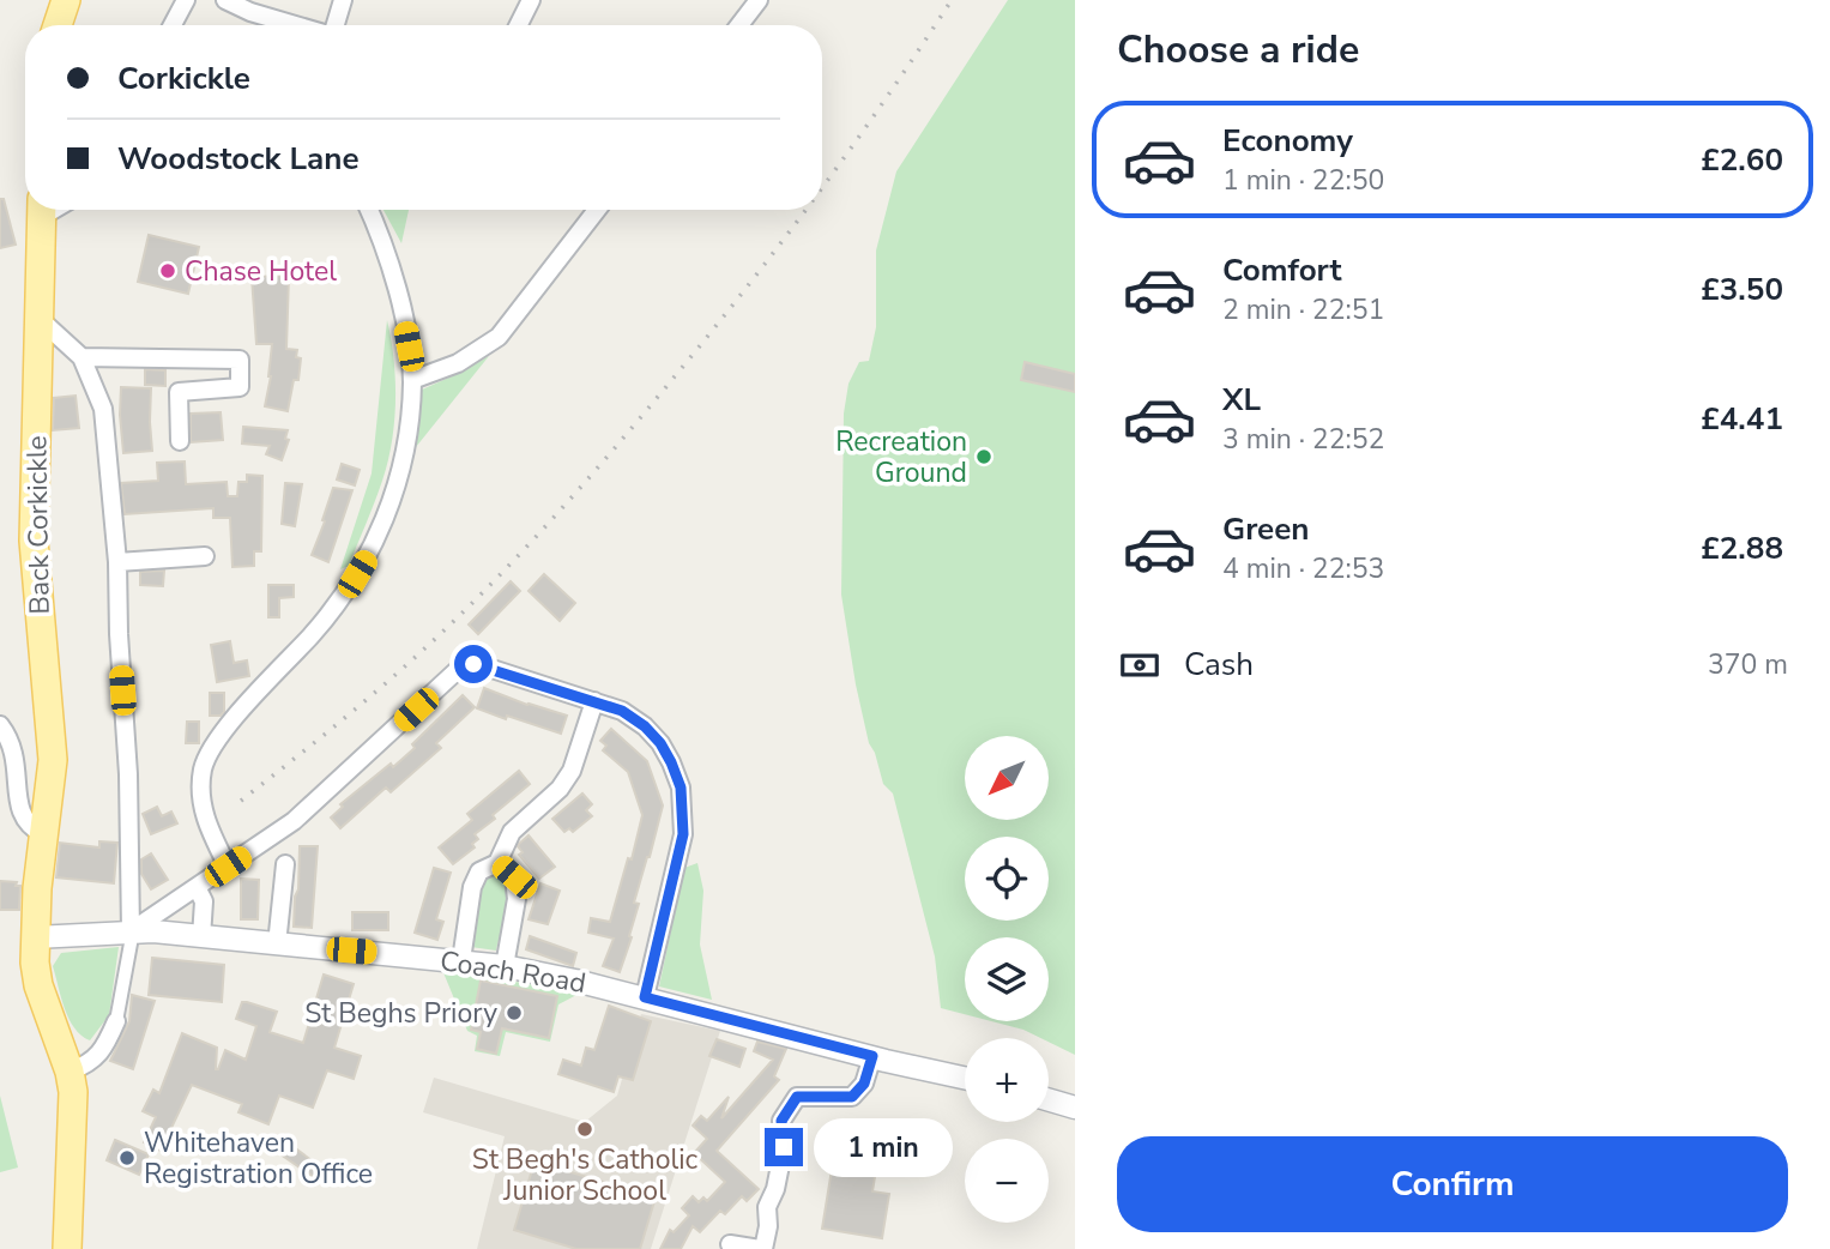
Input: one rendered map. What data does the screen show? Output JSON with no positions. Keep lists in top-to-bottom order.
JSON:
{
  "streets": {
    "main road": ["Back Corkickle"],
    "street": ["Coach Road"]
  },
  "crossings": [
    ["Back Corkickle", "Coach Road"]
  ],
  "places": [
    "Chase Hotel",
    "Recreation Ground",
    "St Beghs Priory",
    "St Begh's Catholic Junior School",
    "Whitehaven Registration Office"
  ],
  "north": "bottom left",
  "page": {
    "heading": "Choose a ride",
    "banner": ["Corkickle", "Woodstock Lane"],
    "list": [
      {
        "name": "Economy",
        "note": "1 min · 22:50",
        "value": "£2.60"
      },
      {
        "name": "Comfort",
        "note": "2 min · 22:51",
        "value": "£3.50"
      },
      {
        "name": "XL",
        "note": "3 min · 22:52",
        "value": "£4.41"
      },
      {
        "name": "Green",
        "note": "4 min · 22:53",
        "value": "£2.88"
      }
    ],
    "pay": ["Cash", "370 m"],
    "map_buttons": ["+", "−"],
    "bubble": "1 min",
    "buttons": "Confirm"
  }
}
